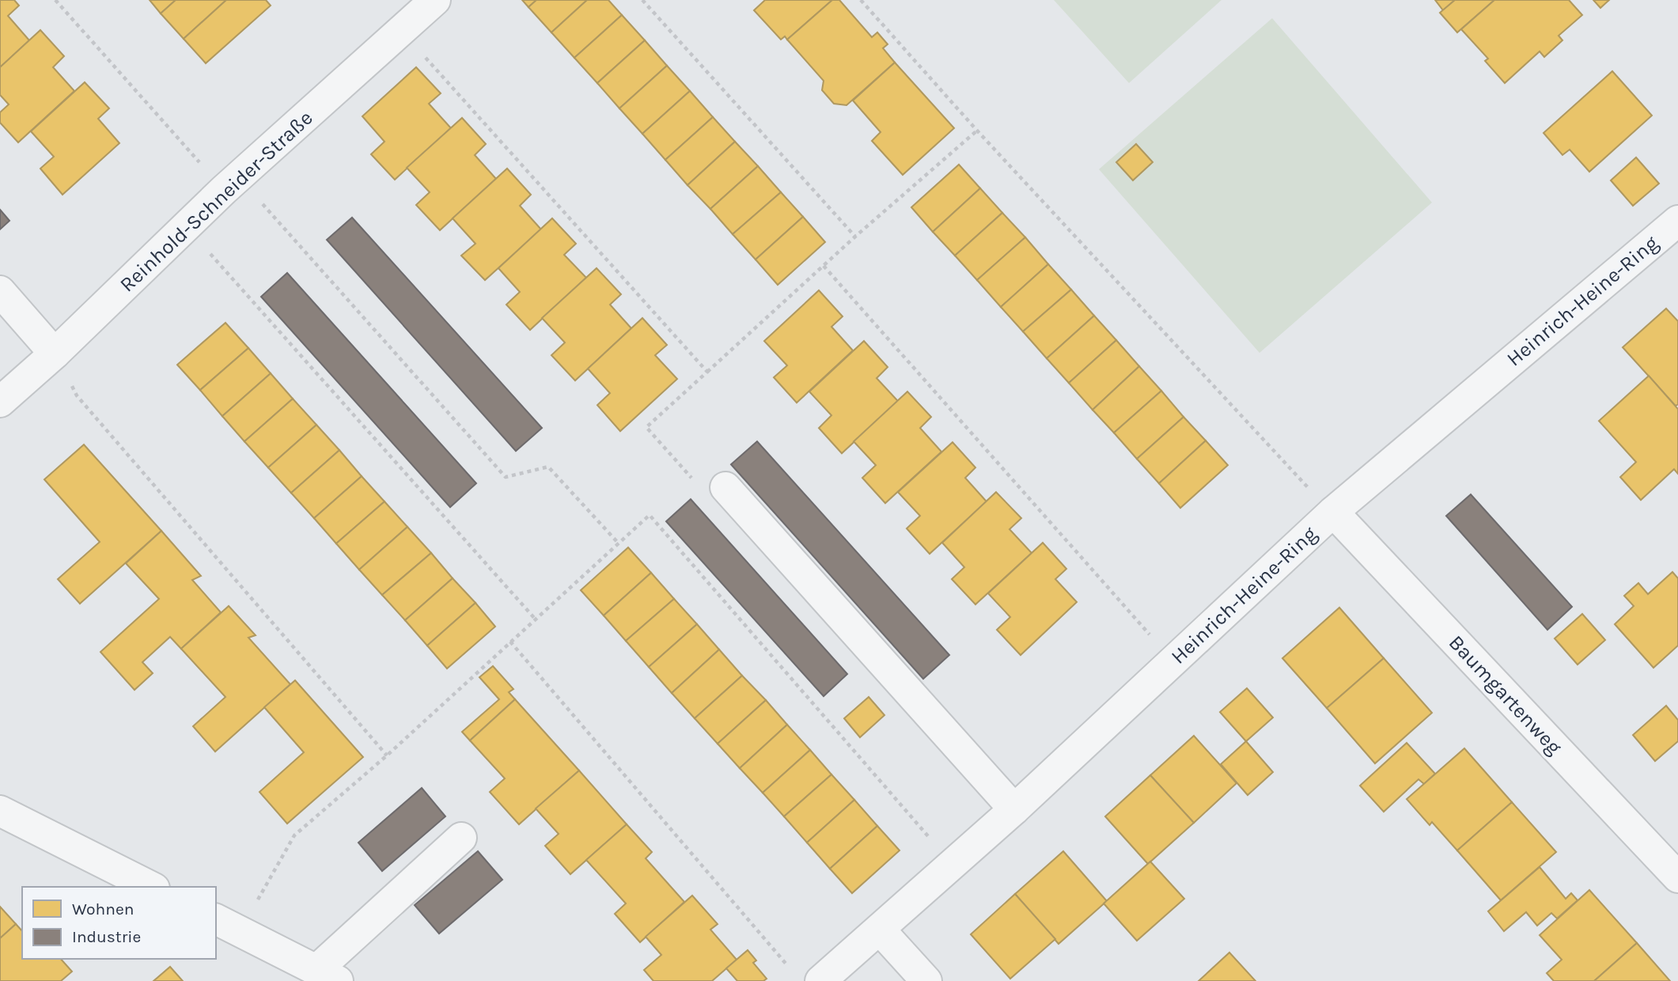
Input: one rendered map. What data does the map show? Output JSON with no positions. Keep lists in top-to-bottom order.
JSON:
{
  "streets": {
    "street": ["Reinhold-Schneider-Straße", "Heinrich-Heine-Ring", "Baumgartenweg"]
  },
  "crossings": [
    ["Heinrich-Heine-Ring", "Baumgartenweg"]
  ],
  "legend": ["Wohnen", "Industrie"]
}
